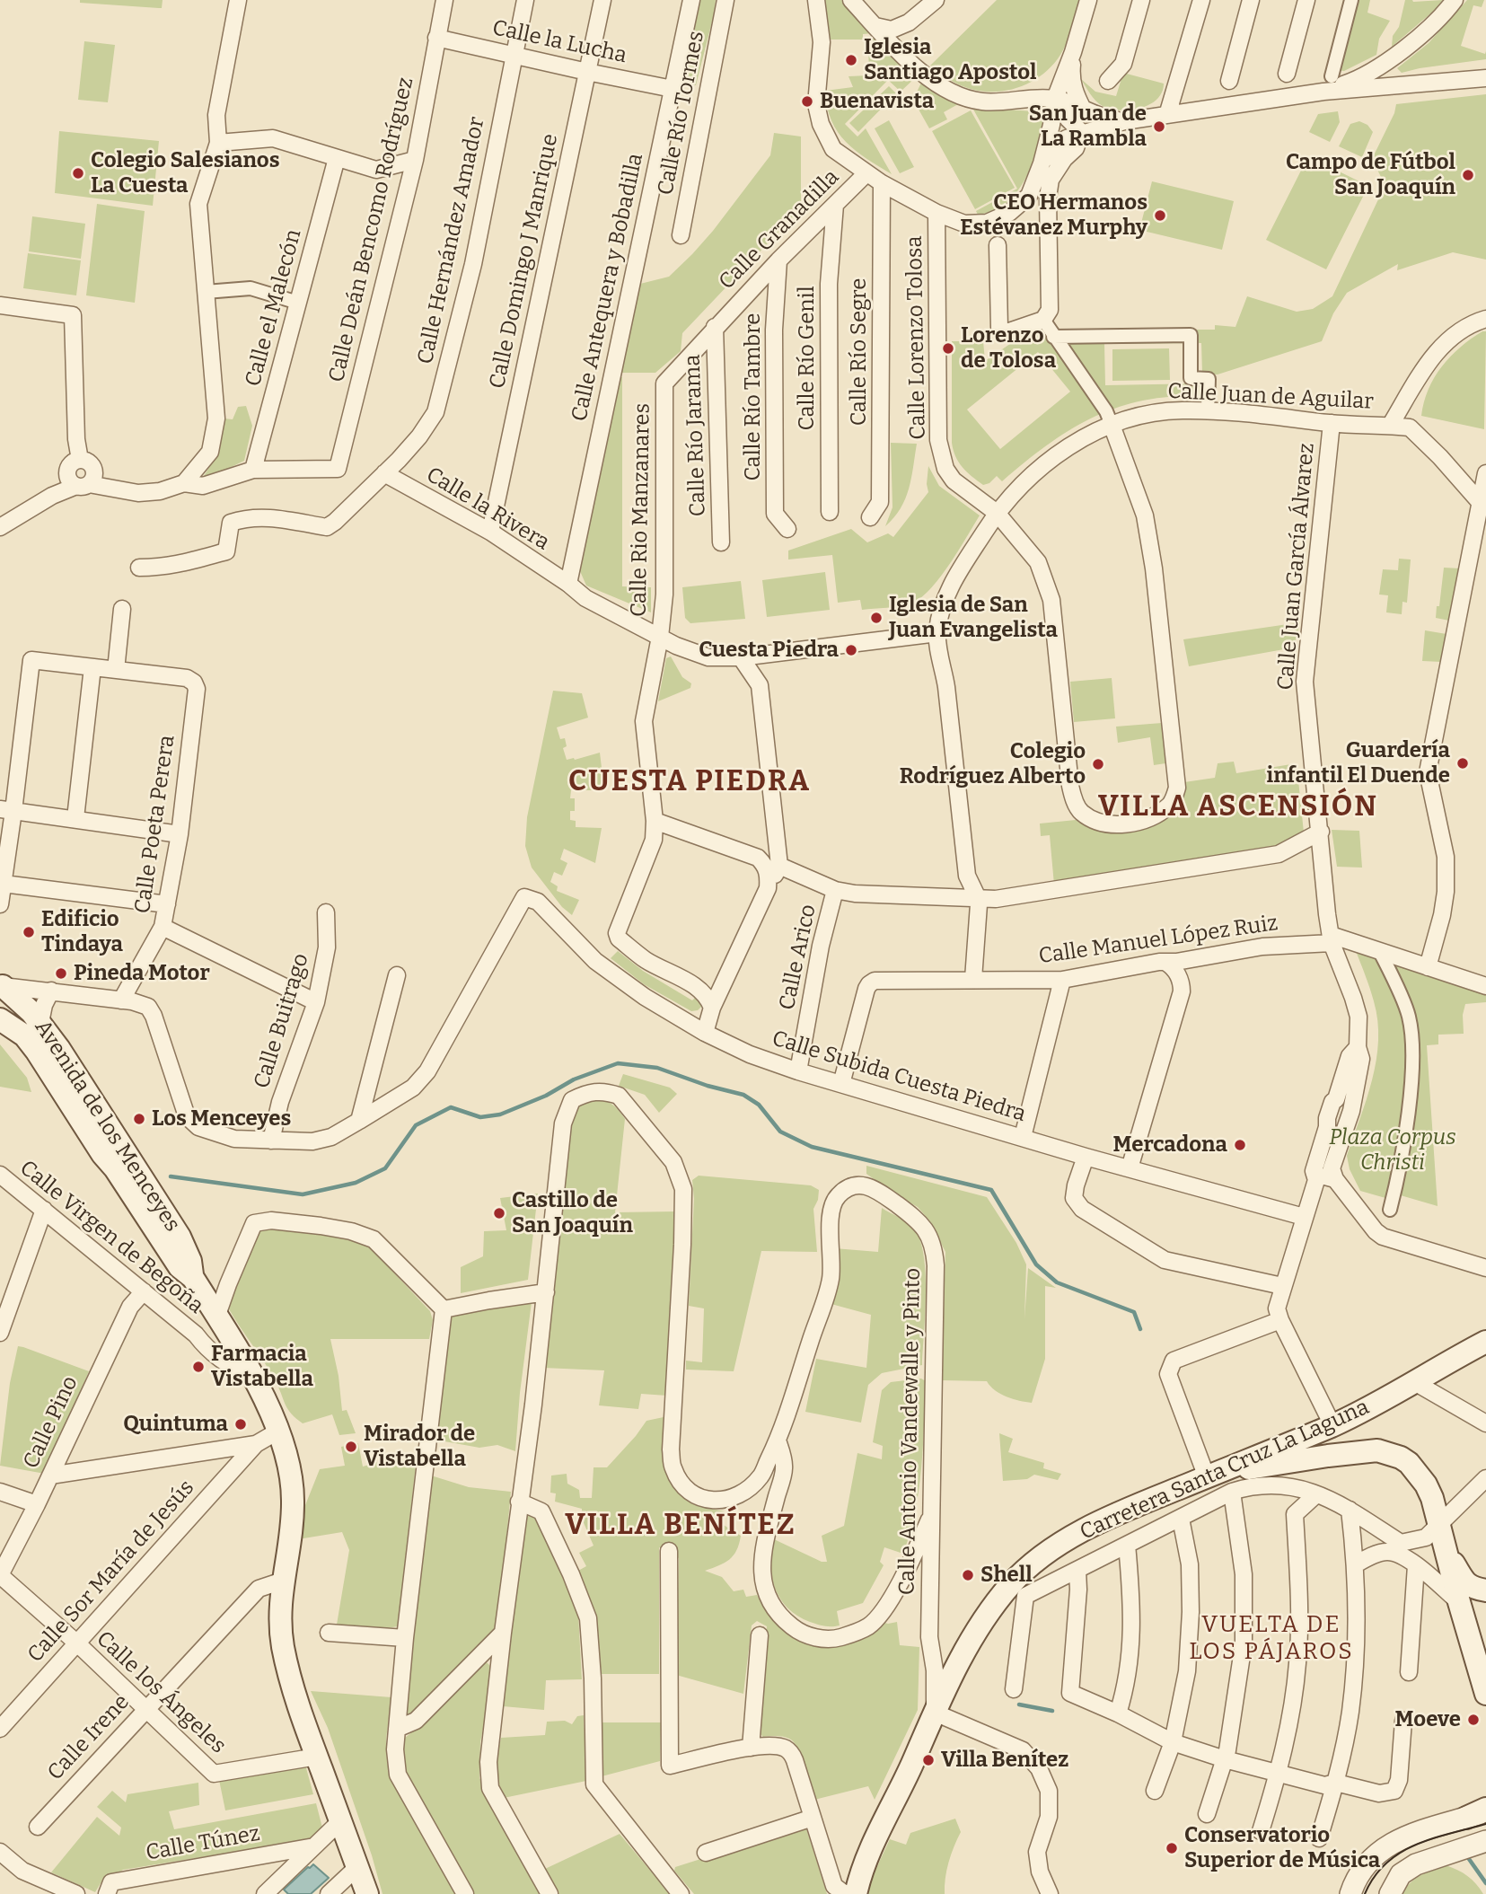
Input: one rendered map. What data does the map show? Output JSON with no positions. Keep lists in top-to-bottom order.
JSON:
{
  "streets": {
    "main road": ["Avenida de los Menceyes", "Carretera Santa Cruz La Laguna"],
    "street": [
      "Calle la Lucha",
      "Calle Río Tormes",
      "Calle Deán Bencomo Rodríguez",
      "Calle Granadilla",
      "Calle Hernández Amador",
      "Calle Domingo J Manrique",
      "Calle Antequera y Bobadilla",
      "Calle el Malecón",
      "Calle Lorenzo Tolosa",
      "Calle Río Segre",
      "Calle Río Genil",
      "Calle Río Tambre",
      "Calle Juan de Aguilar",
      "Calle Río Jarama",
      "Calle la Rivera",
      "Calle Rio Manzanares",
      "Calle Juan García Álvarez",
      "Calle Poeta Perera",
      "Calle Manuel López Ruiz",
      "Calle Arico",
      "Calle Buitrago",
      "Calle Subida Cuesta Piedra",
      "Calle Virgen de Begoña",
      "Calle Pino",
      "Calle Antonio Vandewalle y Pinto",
      "Calle Sor María de Jesús",
      "Calle los Ángeles",
      "Calle Irene",
      "Calle Túnez"
    ]
  },
  "crossings": [
    ["Calle la Lucha", "Calle Deán Bencomo Rodríguez"],
    ["Calle la Lucha", "Calle Hernández Amador"],
    ["Calle la Lucha", "Calle Domingo J Manrique"],
    ["Calle la Lucha", "Calle Antequera y Bobadilla"],
    ["Calle Deán Bencomo Rodríguez", "Calle el Malecón"],
    ["Calle Granadilla", "Calle Lorenzo Tolosa"],
    ["Calle Granadilla", "Calle Río Segre"],
    ["Calle Granadilla", "Calle Río Genil"],
    ["Calle Granadilla", "Calle Río Tambre"],
    ["Calle Granadilla", "Calle Río Jarama"],
    ["Calle Granadilla", "Calle Rio Manzanares"],
    ["Calle Hernández Amador", "Calle la Rivera"],
    ["Calle Domingo J Manrique", "Calle la Rivera"],
    ["Calle Antequera y Bobadilla", "Calle la Rivera"],
    ["Calle Lorenzo Tolosa", "Calle Juan de Aguilar"],
    ["Calle Juan de Aguilar", "Calle la Rivera"],
    ["Calle Juan de Aguilar", "Calle Juan García Álvarez"],
    ["Calle la Rivera", "Calle Rio Manzanares"],
    ["Calle Juan García Álvarez", "Calle Manuel López Ruiz"],
    ["Calle Manuel López Ruiz", "Calle Subida Cuesta Piedra"],
    ["Calle Arico", "Calle Subida Cuesta Piedra"],
    ["Avenida de los Menceyes", "Calle Virgen de Begoña"],
    ["Calle Virgen de Begoña", "Calle Pino"],
    ["Calle Pino", "Calle los Ángeles"],
    ["Calle Antonio Vandewalle y Pinto", "Carretera Santa Cruz La Laguna"],
    ["Calle Sor María de Jesús", "Calle los Ángeles"],
    ["Calle los Ángeles", "Calle Irene"]
  ],
  "districts": [
    "CUESTA PIEDRA",
    "VILLA ASCENSIÓN",
    "VILLA BENÍTEZ",
    "VUELTA DE LOS PÁJAROS"
  ],
  "parks": ["Plaza Corpus Christi"],
  "places": [
    "Iglesia Santiago Apostol",
    "Buenavista",
    "San Juan de La Rambla",
    "Colegio Salesianos La Cuesta",
    "Campo de Fútbol San Joaquín",
    "CEO Hermanos Estévanez Murphy",
    "Lorenzo de Tolosa",
    "Iglesia de San Juan Evangelista",
    "Cuesta Piedra",
    "Guardería infantil El Duende",
    "Colegio Rodríguez Alberto",
    "Edificio Tindaya",
    "Pineda Motor",
    "Los Menceyes",
    "Mercadona",
    "Castillo de San Joaquín",
    "Farmacia Vistabella",
    "Quintuma",
    "Mirador de Vistabella",
    "Shell",
    "Moeve",
    "Villa Benítez",
    "Conservatorio Superior de Música"
  ]
}
